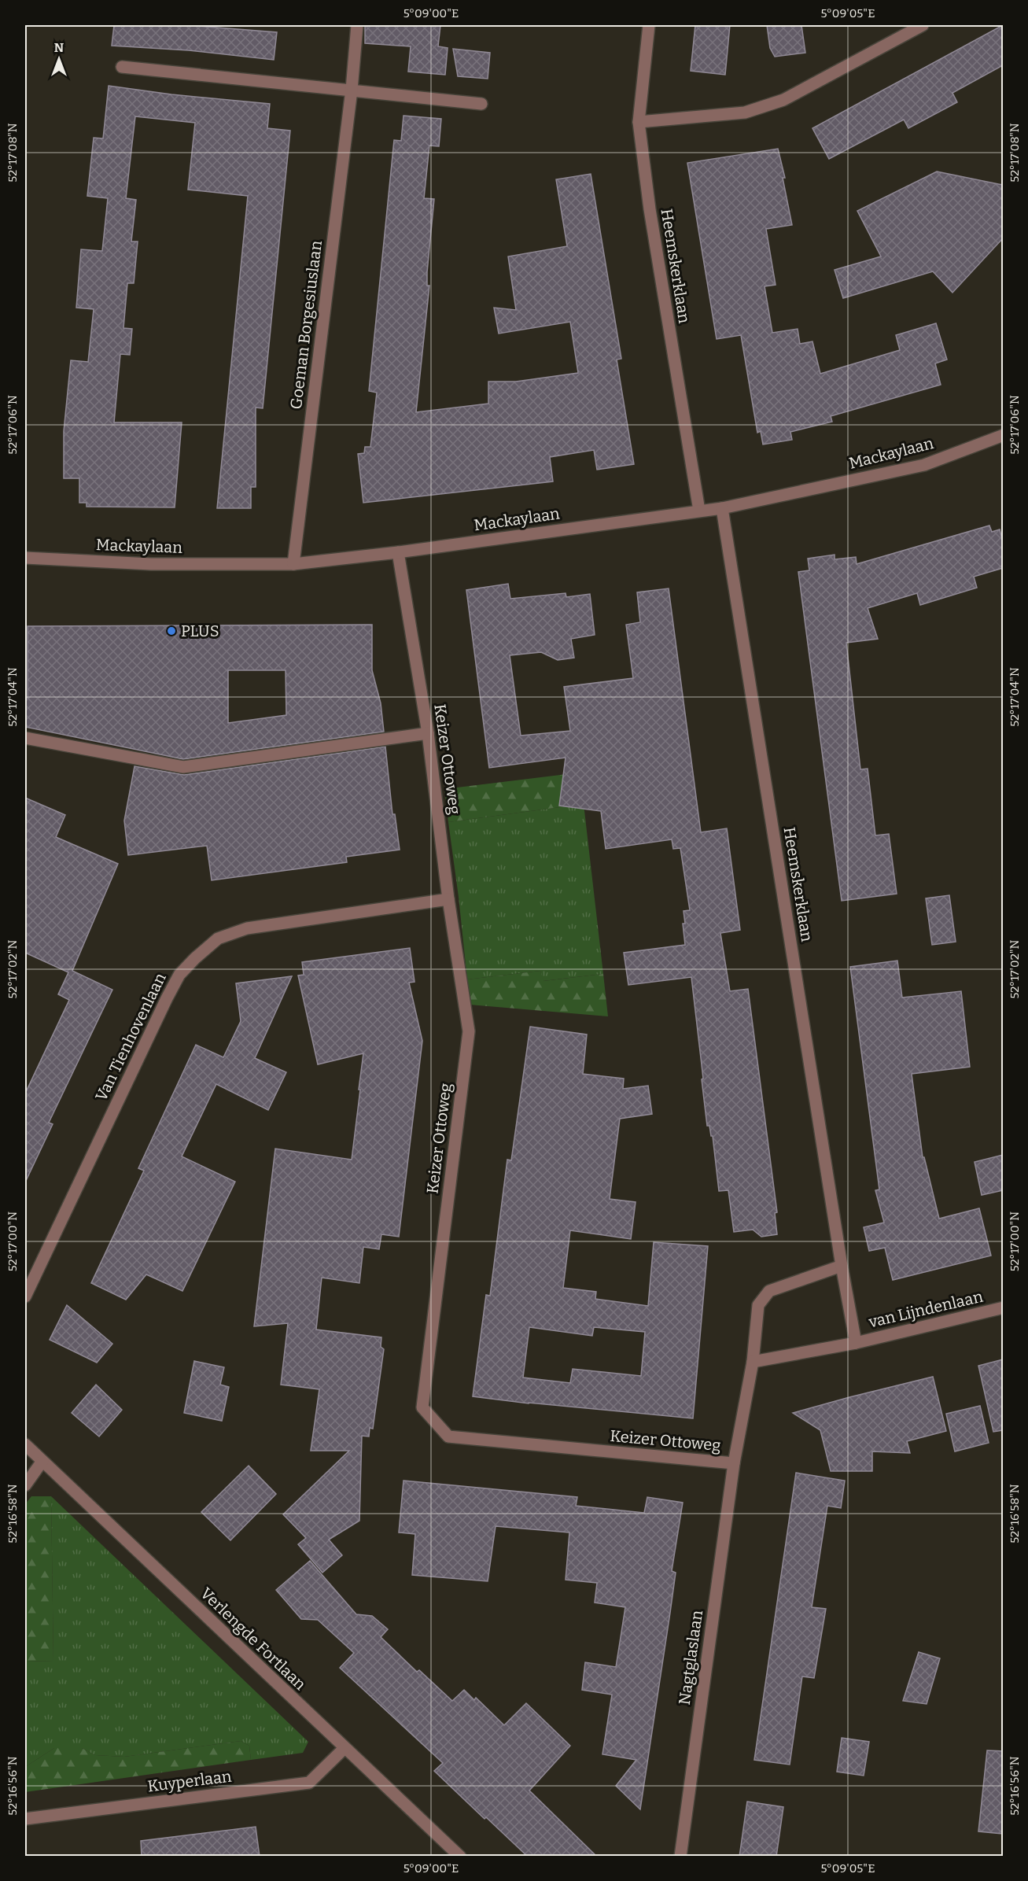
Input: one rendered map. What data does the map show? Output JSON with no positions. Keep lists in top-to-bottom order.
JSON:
{
  "streets": {
    "street": [
      "Heemskerklaan",
      "Goeman Borgesiuslaan",
      "Mackaylaan",
      "Keizer Ottoweg",
      "Van Tienhovenlaan",
      "van Lijndenlaan",
      "Verlengde Fortlaan",
      "Nagtglaslaan",
      "Kuyperlaan"
    ]
  },
  "crossings": [
    ["Heemskerklaan", "Mackaylaan"],
    ["Heemskerklaan", "van Lijndenlaan"],
    ["Goeman Borgesiuslaan", "Mackaylaan"],
    ["Mackaylaan", "Keizer Ottoweg"],
    ["Keizer Ottoweg", "Van Tienhovenlaan"],
    ["Keizer Ottoweg", "Nagtglaslaan"],
    ["Verlengde Fortlaan", "Kuyperlaan"]
  ],
  "places": ["PLUS"],
  "north": "top",
  "coordinates": [
    "5°09'00\"E",
    "5°09'05\"E",
    "52°17'08\"N",
    "52°17'06\"N",
    "52°17'04\"N",
    "52°17'02\"N",
    "52°17'00\"N",
    "52°16'58\"N",
    "52°16'56\"N"
  ]
}
